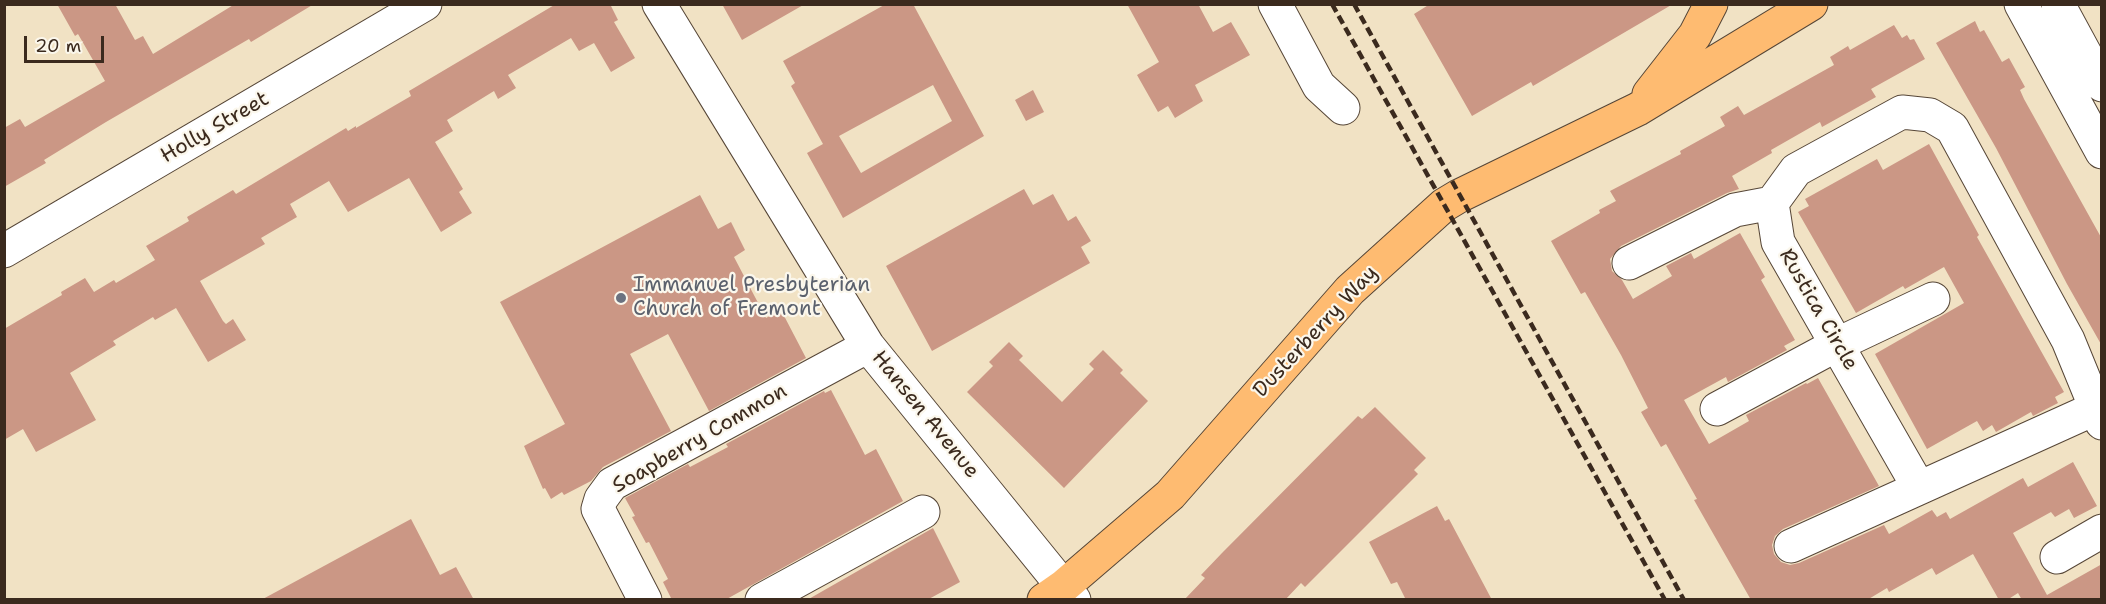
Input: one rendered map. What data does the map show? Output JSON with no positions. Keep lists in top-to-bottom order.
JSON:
{
  "streets": {
    "main road": ["Dusterberry Way"],
    "street": [
      "Holly Street",
      "Rustica Circle",
      "Hansen Avenue",
      "Soapberry Common"
    ]
  },
  "crossings": [
    ["Dusterberry Way", "Hansen Avenue"],
    ["Hansen Avenue", "Soapberry Common"]
  ],
  "places": ["Immanuel Presbyterian Church of Fremont"],
  "scale_bar": "20 m"
}
